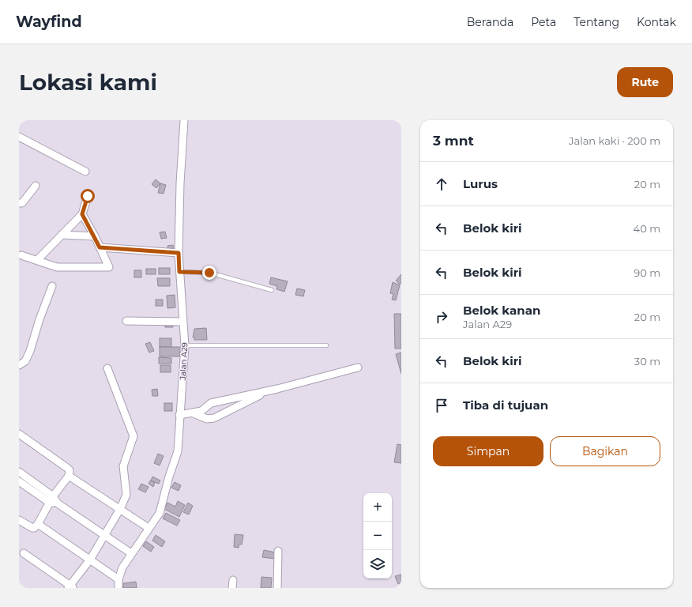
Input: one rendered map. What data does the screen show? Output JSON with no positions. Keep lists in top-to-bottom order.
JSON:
{
  "streets": {
    "street": ["Jalan A29"]
  },
  "page": {
    "header": "Wayfind",
    "nav": [
      "Beranda",
      "Peta",
      "Tentang",
      "Kontak"
    ],
    "buttons": [
      "Rute",
      ["Simpan", "Bagikan"]
    ],
    "title": "Lokasi kami",
    "heading": ["3 mnt", "Jalan kaki · 200 m"],
    "list": [
      ["Lurus", "20 m"],
      ["Belok kiri", "40 m"],
      ["Belok kiri", "90 m"],
      ["Belok kanan", "Jalan A29", "20 m"],
      ["Belok kiri", "30 m"],
      "Tiba di tujuan"
    ],
    "map_buttons": ["+", "−"]
  }
}
